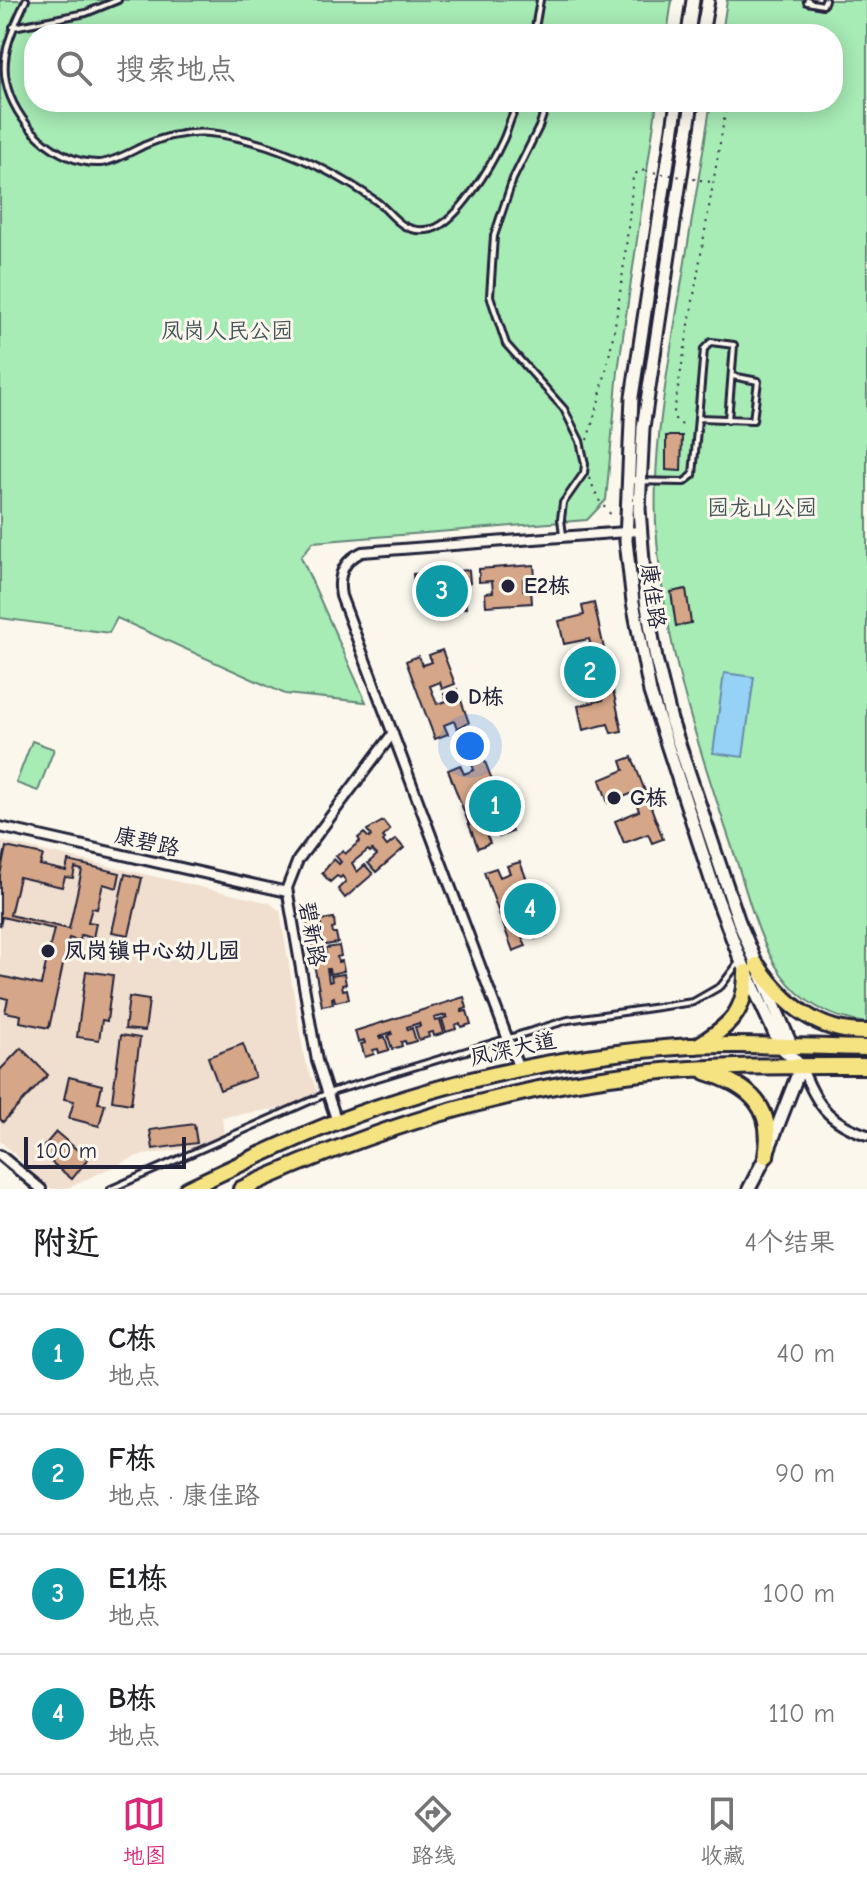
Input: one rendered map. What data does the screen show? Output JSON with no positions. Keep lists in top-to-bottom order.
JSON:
{
  "streets": {
    "main road": ["凤深大道"],
    "street": ["康佳路", "康碧路", "碧新路"]
  },
  "crossings": [
    ["康佳路", "凤深大道"],
    ["康碧路", "碧新路"],
    ["碧新路", "凤深大道"]
  ],
  "parks": ["凤岗人民公园", "园龙山公园"],
  "places": [
    "E2栋",
    "D栋",
    "G栋",
    "凤岗镇中心幼儿园"
  ],
  "scale_bar": "100 m",
  "page": {
    "search": "搜索地点",
    "pins": [
      "3",
      "2",
      "1",
      "4"
    ],
    "scale": "100 m",
    "heading": ["附近", "4个结果"],
    "list": [
      {
        "mark": "1",
        "name": "C栋",
        "note": "地点",
        "value": "40 m"
      },
      {
        "mark": "2",
        "name": "F栋",
        "note": "地点 · 康佳路",
        "value": "90 m"
      },
      {
        "mark": "3",
        "name": "E1栋",
        "note": "地点",
        "value": "100 m"
      },
      {
        "mark": "4",
        "name": "B栋",
        "note": "地点",
        "value": "110 m"
      }
    ],
    "nav": ["地图", "路线", "收藏"]
  }
}
